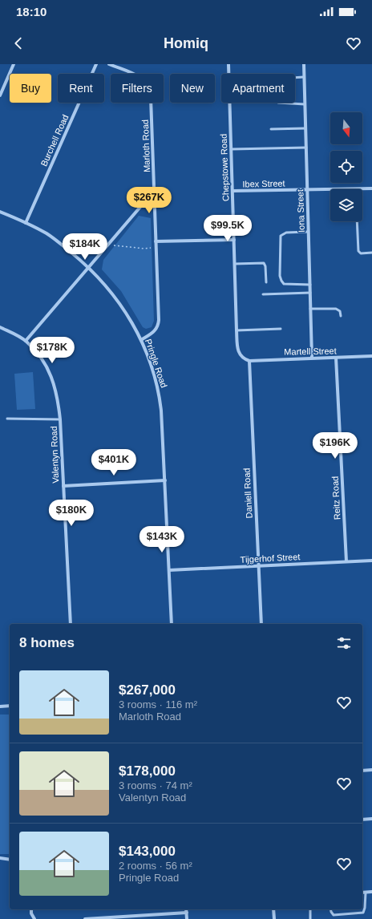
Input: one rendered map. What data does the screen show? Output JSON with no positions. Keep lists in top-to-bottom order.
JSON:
{
  "streets": {
    "street": [
      "Burchell Road",
      "Marloth Road",
      "Chepstowe Road",
      "Ibex Street",
      "Iona Street",
      "Martell Street",
      "Pringle Road",
      "Valentyn Road",
      "Daniell Road",
      "Reitz Road",
      "Tijgerhof Street"
    ]
  },
  "crossings": [
    ["Burchell Road", "Pringle Road"],
    ["Marloth Road", "Pringle Road"],
    ["Chepstowe Road", "Ibex Street"],
    ["Chepstowe Road", "Martell Street"],
    ["Chepstowe Road", "Daniell Road"],
    ["Ibex Street", "Iona Street"],
    ["Iona Street", "Martell Street"],
    ["Martell Street", "Daniell Road"],
    ["Martell Street", "Reitz Road"],
    ["Pringle Road", "Tijgerhof Street"],
    ["Daniell Road", "Tijgerhof Street"],
    ["Reitz Road", "Tijgerhof Street"]
  ],
  "north": "bottom",
  "page": {
    "status": "18:10",
    "header": "Homiq",
    "chip": [
      "Buy",
      "Rent",
      "Filters",
      "New",
      "Apartment"
    ],
    "price": [
      "$267K",
      "$99.5K",
      "$184K",
      "$178K",
      "$196K",
      "$401K",
      "$180K",
      "$143K"
    ],
    "heading": "8 homes",
    "list": [
      {
        "name": "$267,000",
        "note": "3 rooms · 116 m² · Marloth Road"
      },
      {
        "name": "$178,000",
        "note": "3 rooms · 74 m² · Valentyn Road"
      },
      {
        "name": "$143,000",
        "note": "2 rooms · 56 m² · Pringle Road"
      }
    ]
  }
}
